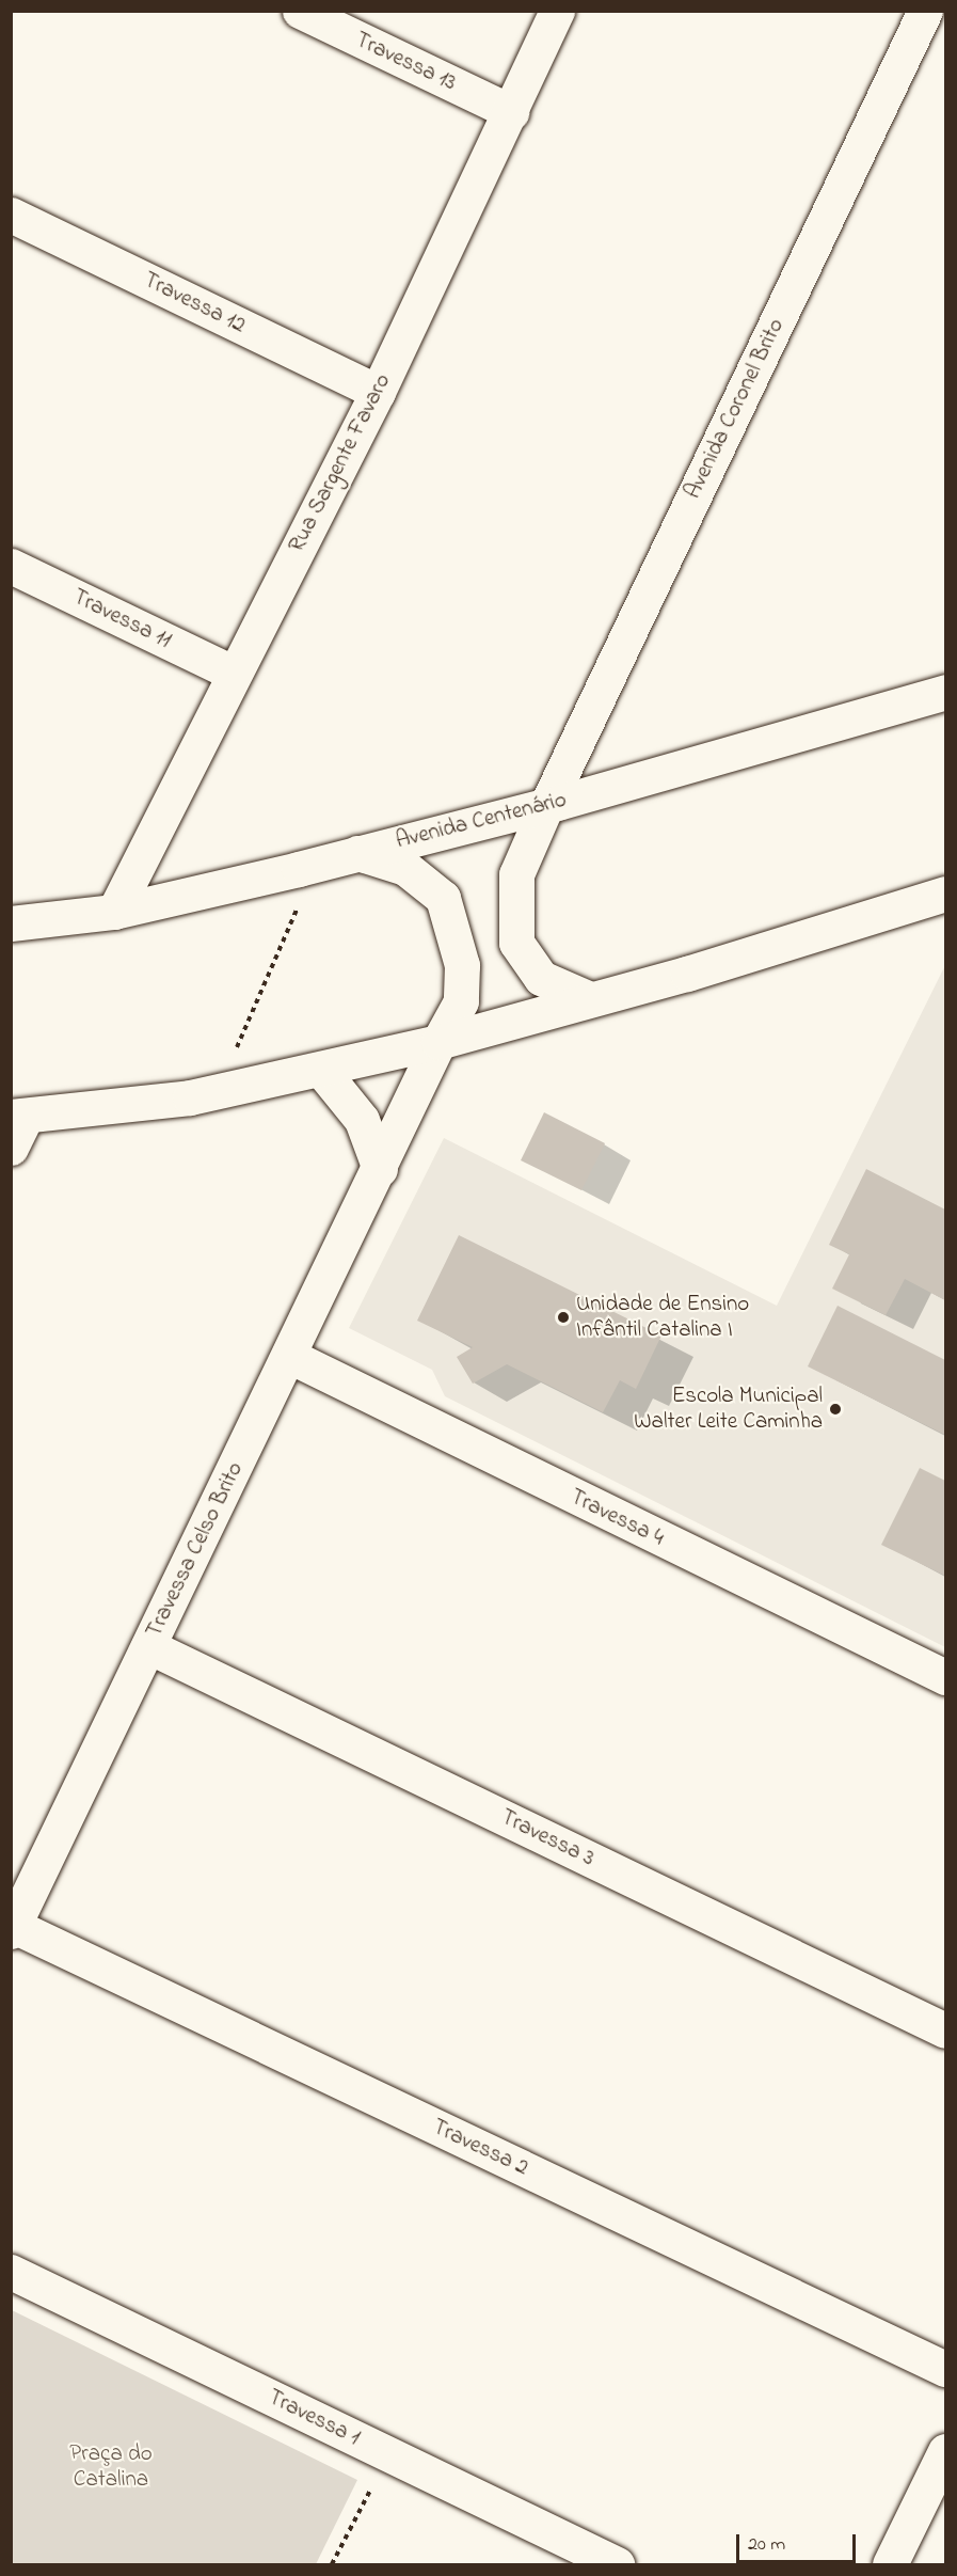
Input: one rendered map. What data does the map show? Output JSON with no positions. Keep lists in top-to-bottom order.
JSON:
{
  "streets": {
    "street": [
      "Travessa 13",
      "Travessa 12",
      "Avenida Coronel Brito",
      "Rua Sargente Favaro",
      "Travessa 11",
      "Avenida Centenário",
      "Travessa 4",
      "Travessa Celso Brito",
      "Travessa 3",
      "Travessa 2",
      "Travessa 1"
    ]
  },
  "crossings": [
    ["Travessa 13", "Rua Sargente Favaro"],
    ["Travessa 12", "Rua Sargente Favaro"],
    ["Avenida Coronel Brito", "Avenida Centenário"],
    ["Rua Sargente Favaro", "Travessa 11"],
    ["Rua Sargente Favaro", "Avenida Centenário"],
    ["Avenida Centenário", "Travessa Celso Brito"],
    ["Travessa 4", "Travessa Celso Brito"],
    ["Travessa Celso Brito", "Travessa 3"],
    ["Travessa Celso Brito", "Travessa 2"]
  ],
  "parks": ["Praça do Catalina"],
  "places": ["Unidade de Ensino Infântil Catalina I", "Escola Municipal Walter Leite Caminha"],
  "scale_bar": "20 m"
}
